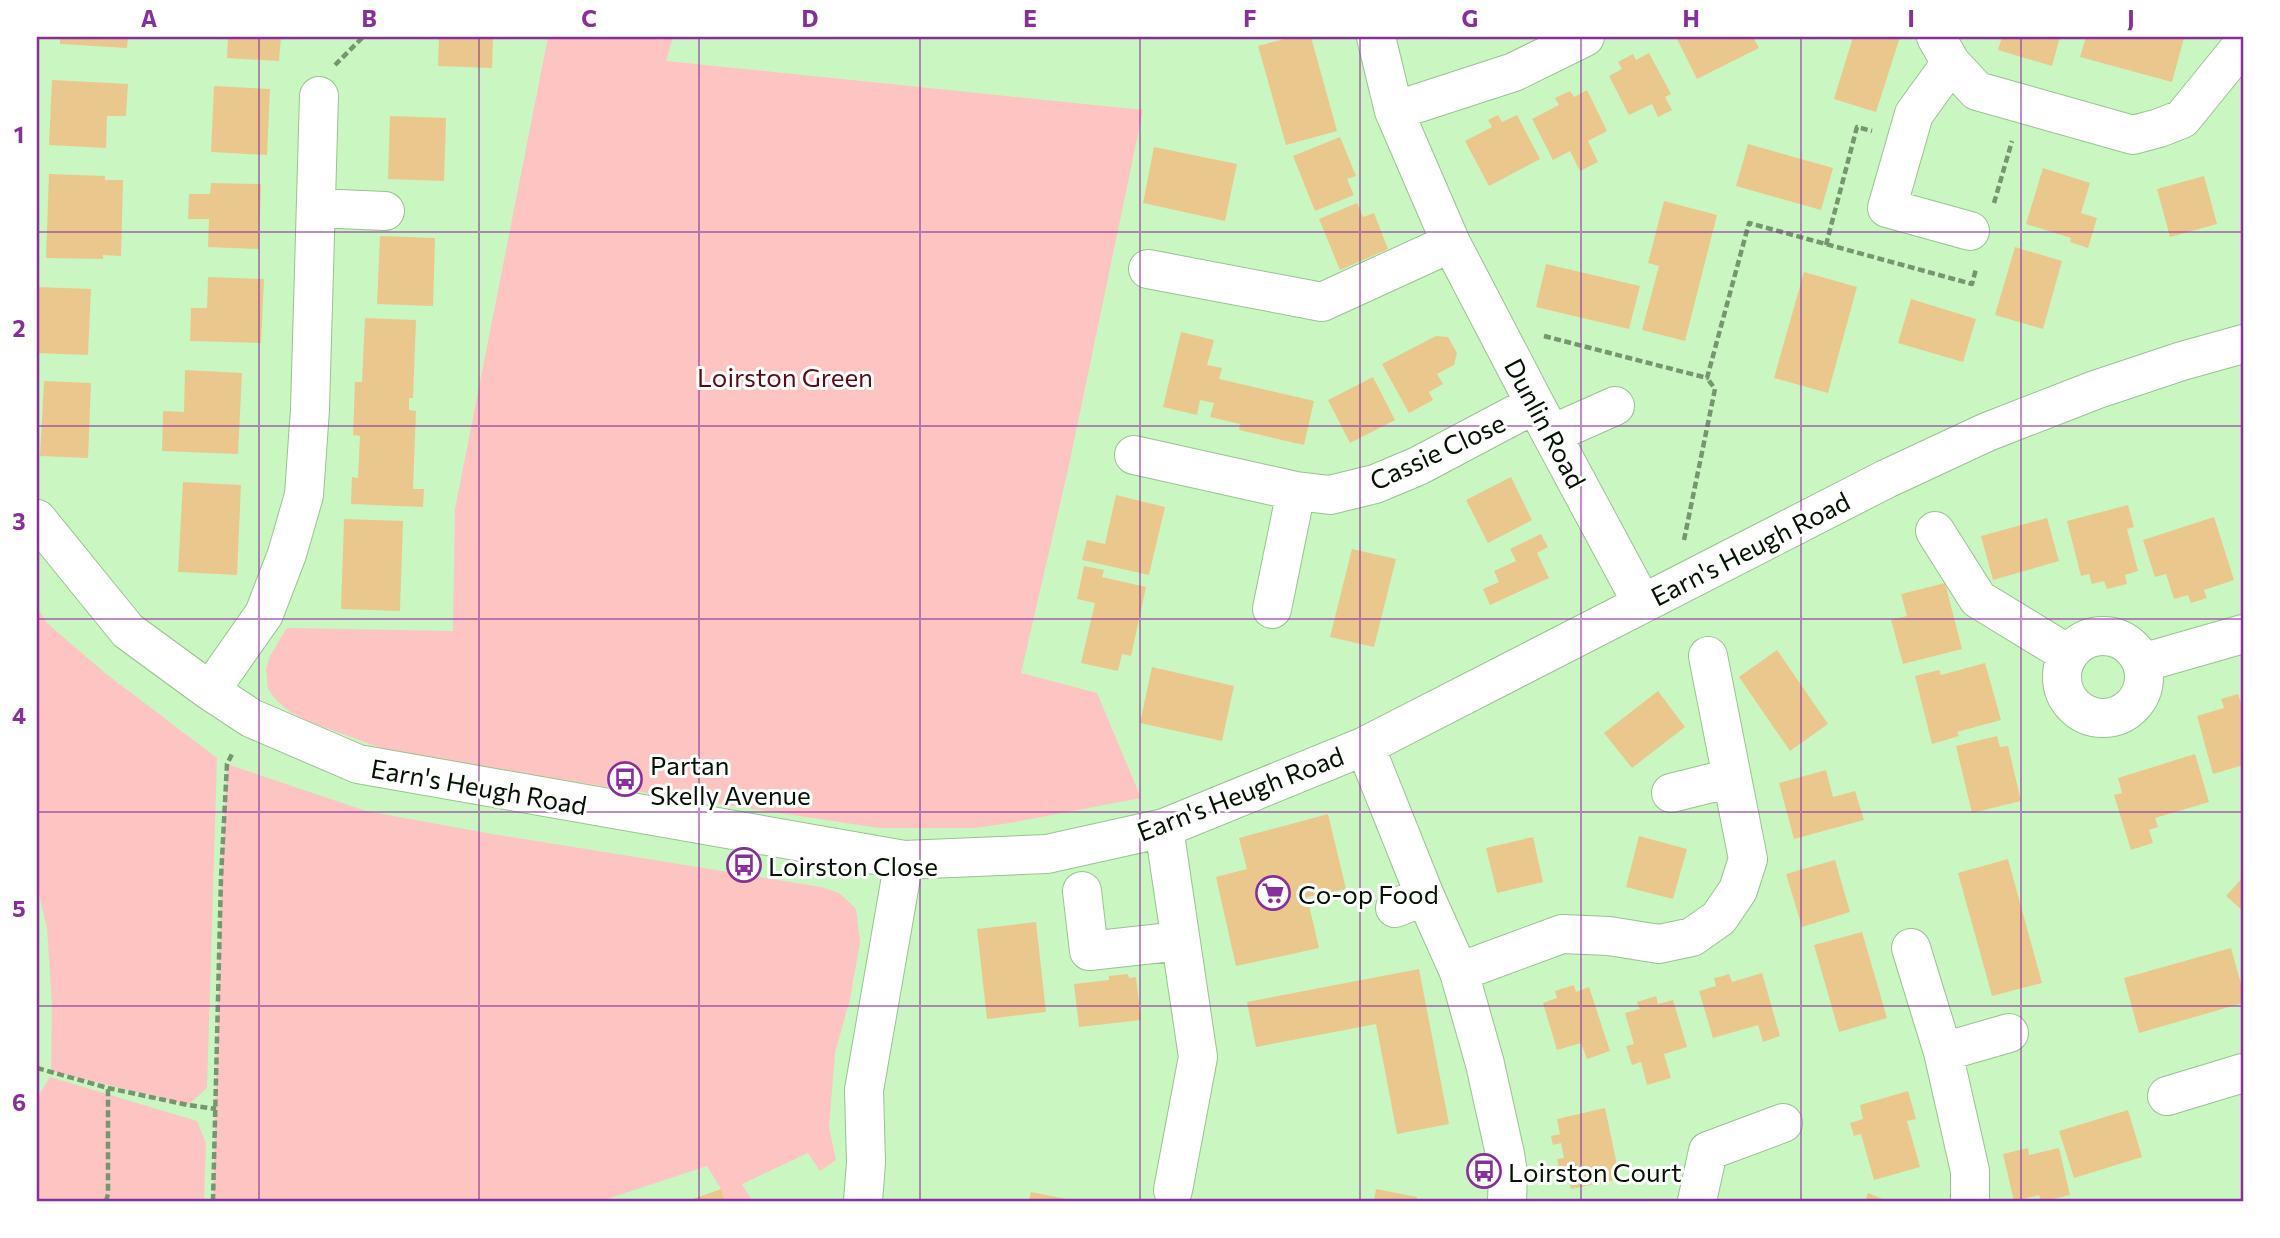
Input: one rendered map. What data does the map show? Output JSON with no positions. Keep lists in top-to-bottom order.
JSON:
{
  "streets": {
    "street": ["Dunlin Road", "Cassie Close", "Earn's Heugh Road"]
  },
  "crossings": [
    ["Dunlin Road", "Cassie Close"],
    ["Dunlin Road", "Earn's Heugh Road"]
  ],
  "parks": ["Loirston Green"],
  "places": {
    "bus stop": ["Partan Skelly Avenue", "Loirston Close", "Loirston Court"],
    "supermarket": ["Co-op Food"]
  },
  "grid": {
    "columns": [
      "A",
      "B",
      "C",
      "D",
      "E",
      "F",
      "G",
      "H",
      "I",
      "J"
    ],
    "rows": [
      "1",
      "2",
      "3",
      "4",
      "5",
      "6"
    ]
  }
}
